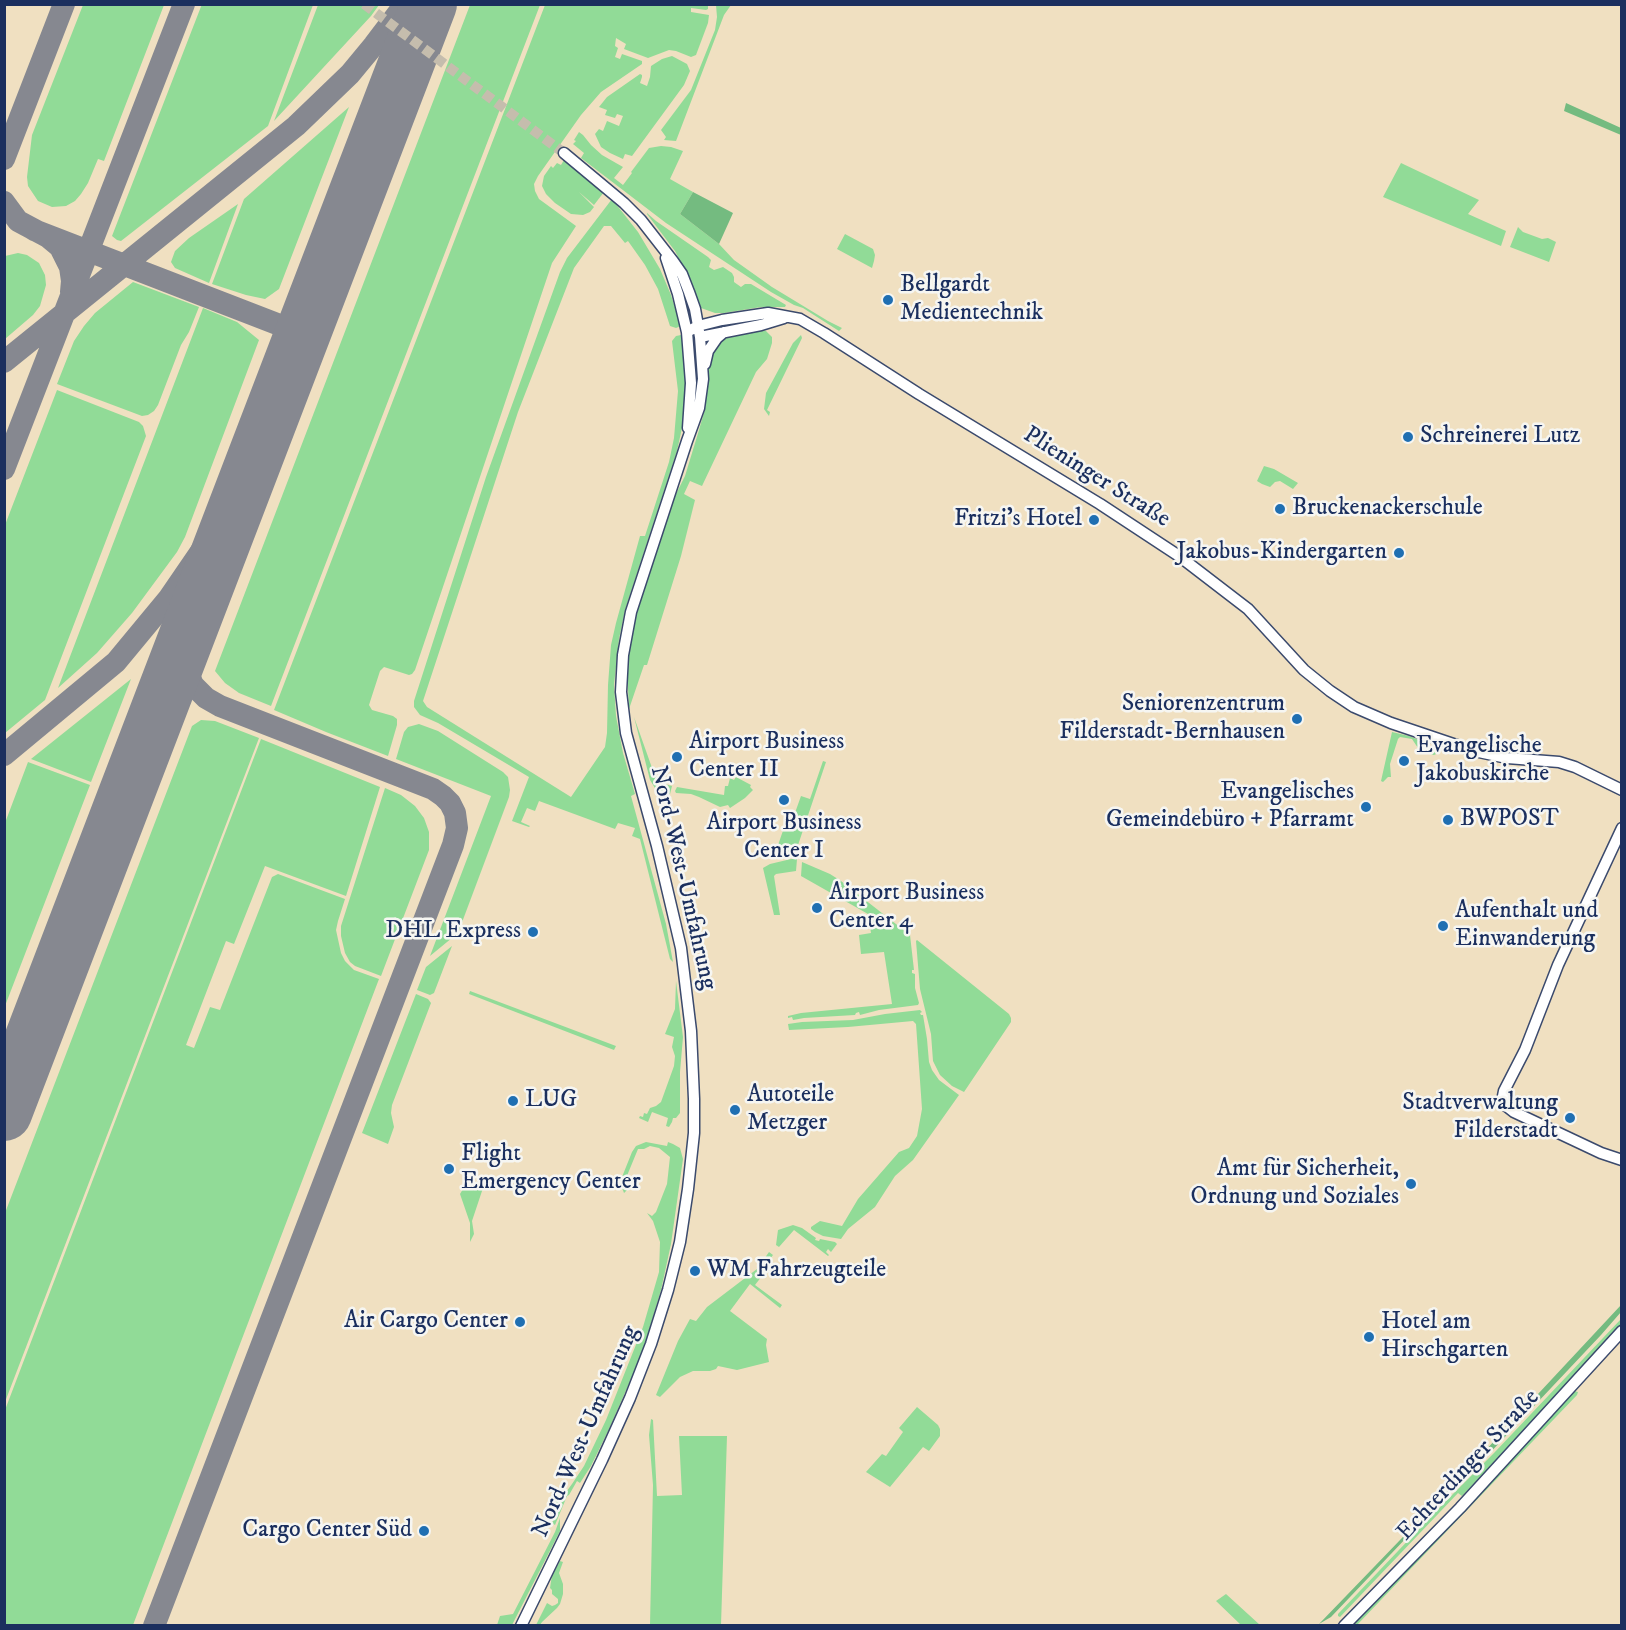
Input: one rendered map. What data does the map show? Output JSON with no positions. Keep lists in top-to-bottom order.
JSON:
{
  "streets": {
    "main road": ["Plieninger Straße", "Nord-West-Umfahrung", "Echterdinger Straße"]
  },
  "crossings": [
    ["Plieninger Straße", "Nord-West-Umfahrung"]
  ],
  "places": [
    "Bellgardt Medientechnik",
    "Schreinerei Lutz",
    "Bruckenackerschule",
    "Fritzi's Hotel",
    "Jakobus-Kindergarten",
    "Seniorenzentrum Filderstadt-Bernhausen",
    "Airport Business Center II",
    "Evangelische Jakobuskirche",
    "Airport Business Center I",
    "Evangelisches Gemeindebüro + Pfarramt",
    "BWPOST",
    "Airport Business Center 4",
    "Aufenthalt und Einwanderung",
    "DHL Express",
    "LUG",
    "Autoteile Metzger",
    "Stadtverwaltung Filderstadt",
    "Flight Emergency Center",
    "Amt für Sicherheit, Ordnung und Soziales",
    "WM Fahrzeugteile",
    "Air Cargo Center",
    "Hotel am Hirschgarten",
    "Cargo Center Süd"
  ]
}
